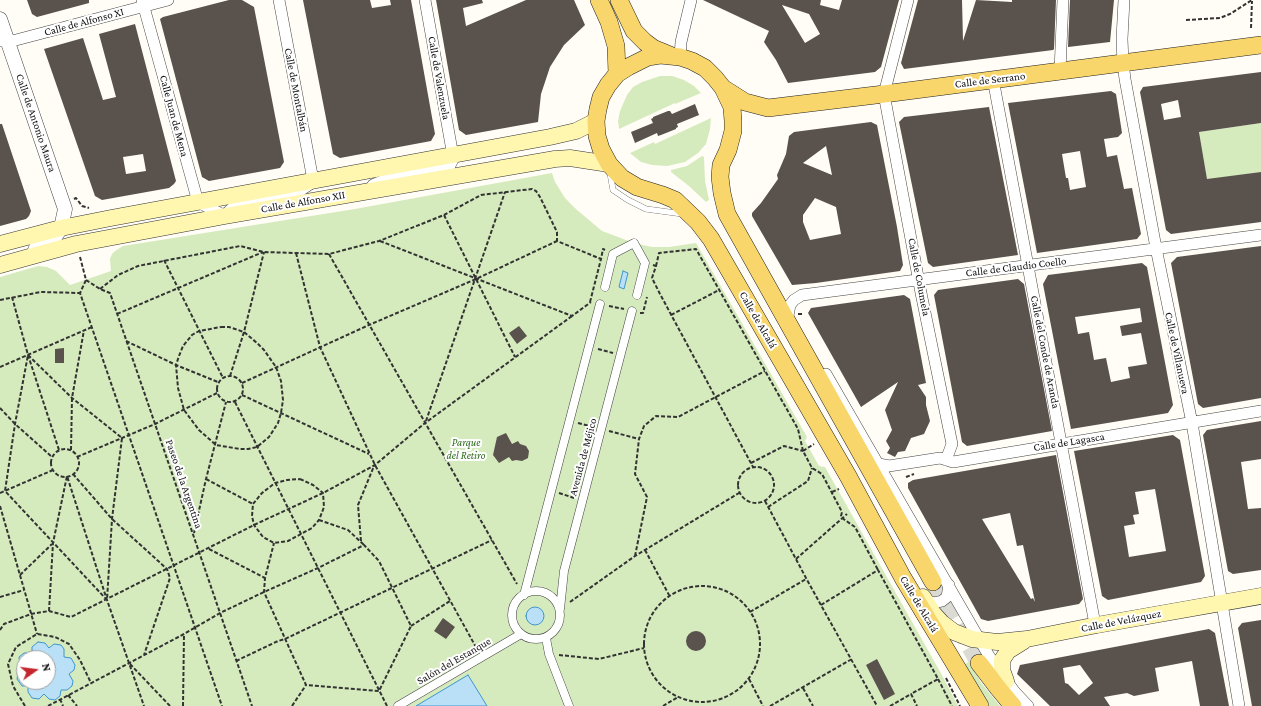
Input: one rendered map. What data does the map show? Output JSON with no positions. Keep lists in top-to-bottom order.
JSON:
{
  "streets": {
    "main road": [
      "Calle de Serrano",
      "Calle de Alfonso XII",
      "Calle de Alcalá",
      "Calle de Velázquez"
    ],
    "street": [
      "Calle de Alfonso XI",
      "Calle de Valenzuela",
      "Calle de Montalbán",
      "Calle Juan de Mena",
      "Calle de Antonio Maura",
      "Calle de Claudio Coello",
      "Calle de Columela",
      "Calle del Conde de Aranda",
      "Calle de Villanueva",
      "Calle de Lagasca",
      "Avenida de Méjico",
      "Salón del Estanque"
    ],
    "path": ["Paseo de la Argentina"]
  },
  "crossings": [
    ["Calle de Alfonso XI", "Calle Juan de Mena"],
    ["Calle de Alfonso XI", "Calle de Antonio Maura"],
    ["Calle de Valenzuela", "Calle de Alfonso XII"],
    ["Calle de Serrano", "Calle de Columela"],
    ["Calle de Serrano", "Calle del Conde de Aranda"],
    ["Calle de Serrano", "Calle de Villanueva"],
    ["Calle de Montalbán", "Calle de Alfonso XII"],
    ["Calle Juan de Mena", "Calle de Alfonso XII"],
    ["Calle de Antonio Maura", "Calle de Alfonso XII"],
    ["Calle de Alfonso XII", "Calle de Alcalá"],
    ["Calle de Claudio Coello", "Calle de Columela"],
    ["Calle de Claudio Coello", "Calle del Conde de Aranda"],
    ["Calle de Claudio Coello", "Calle de Villanueva"],
    ["Calle de Columela", "Calle de Lagasca"],
    ["Calle de Alcalá", "Calle de Velázquez"],
    ["Calle del Conde de Aranda", "Calle de Lagasca"],
    ["Calle del Conde de Aranda", "Calle de Velázquez"],
    ["Calle de Villanueva", "Calle de Lagasca"],
    ["Calle de Villanueva", "Calle de Velázquez"],
    ["Avenida de Méjico", "Salón del Estanque"]
  ],
  "parks": ["Parque del Retiro"],
  "north": "right"
}
